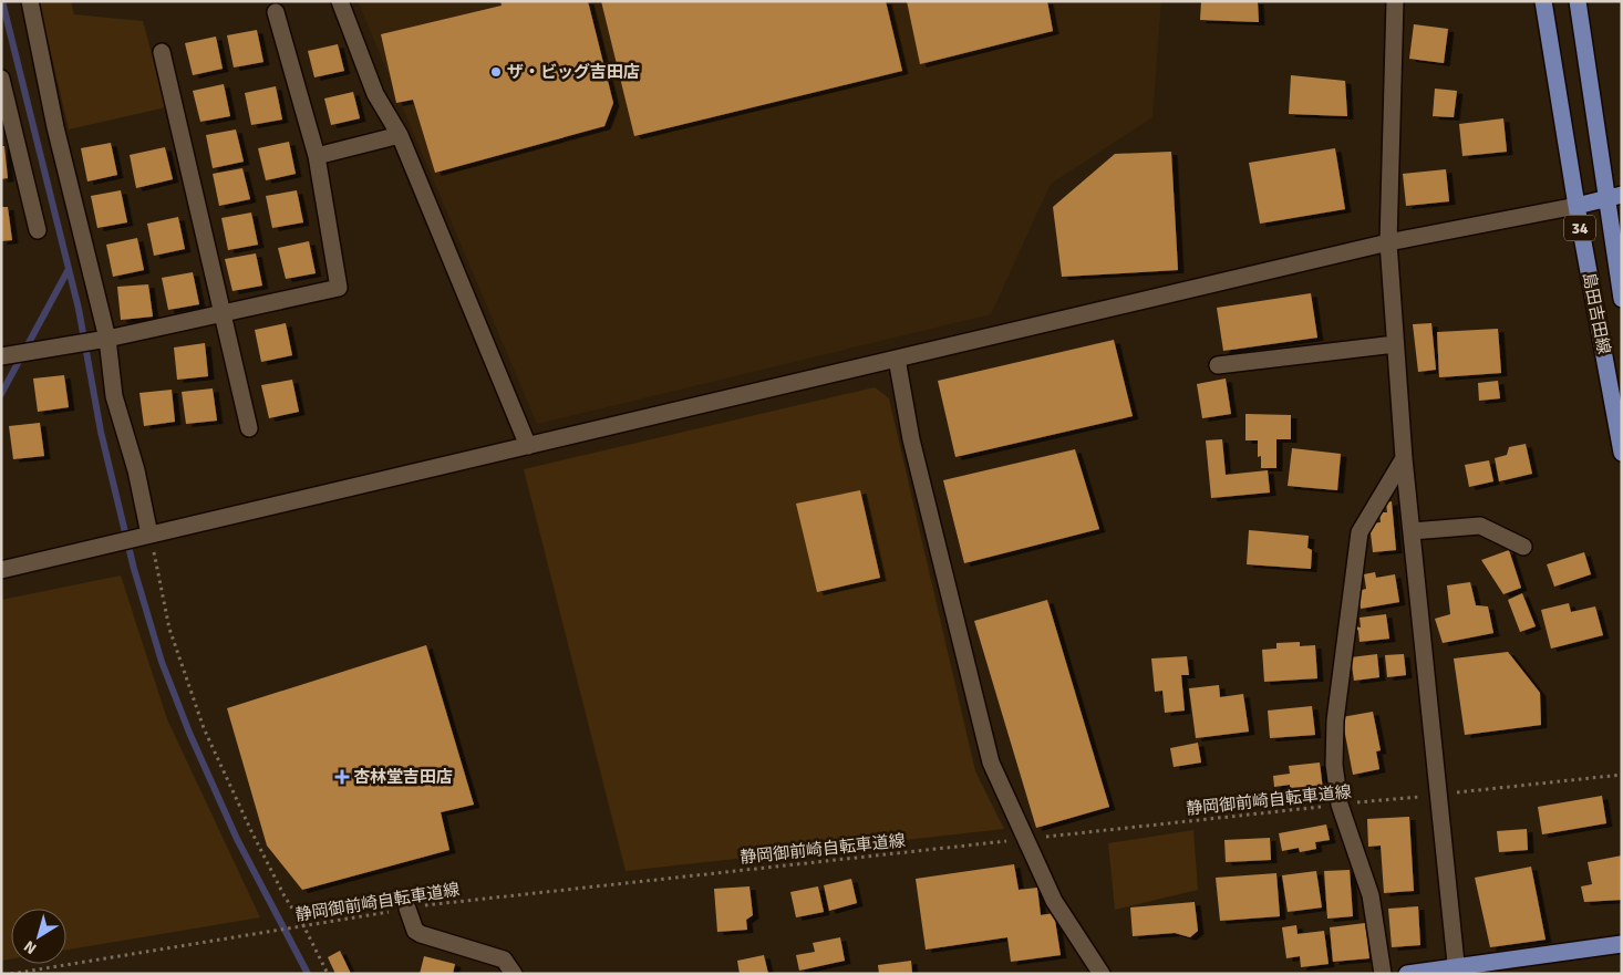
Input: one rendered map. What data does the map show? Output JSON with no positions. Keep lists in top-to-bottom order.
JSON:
{
  "streets": {
    "main road": ["34", "島田吉田線"],
    "path": ["静岡御前崎自転車道線"]
  },
  "crossings": [
    ["34", "島田吉田線"]
  ],
  "places": {
    "other": ["ザ・ビッグ吉田店"],
    "health": ["杏林堂吉田店"]
  },
  "north": "bottom left"
}
